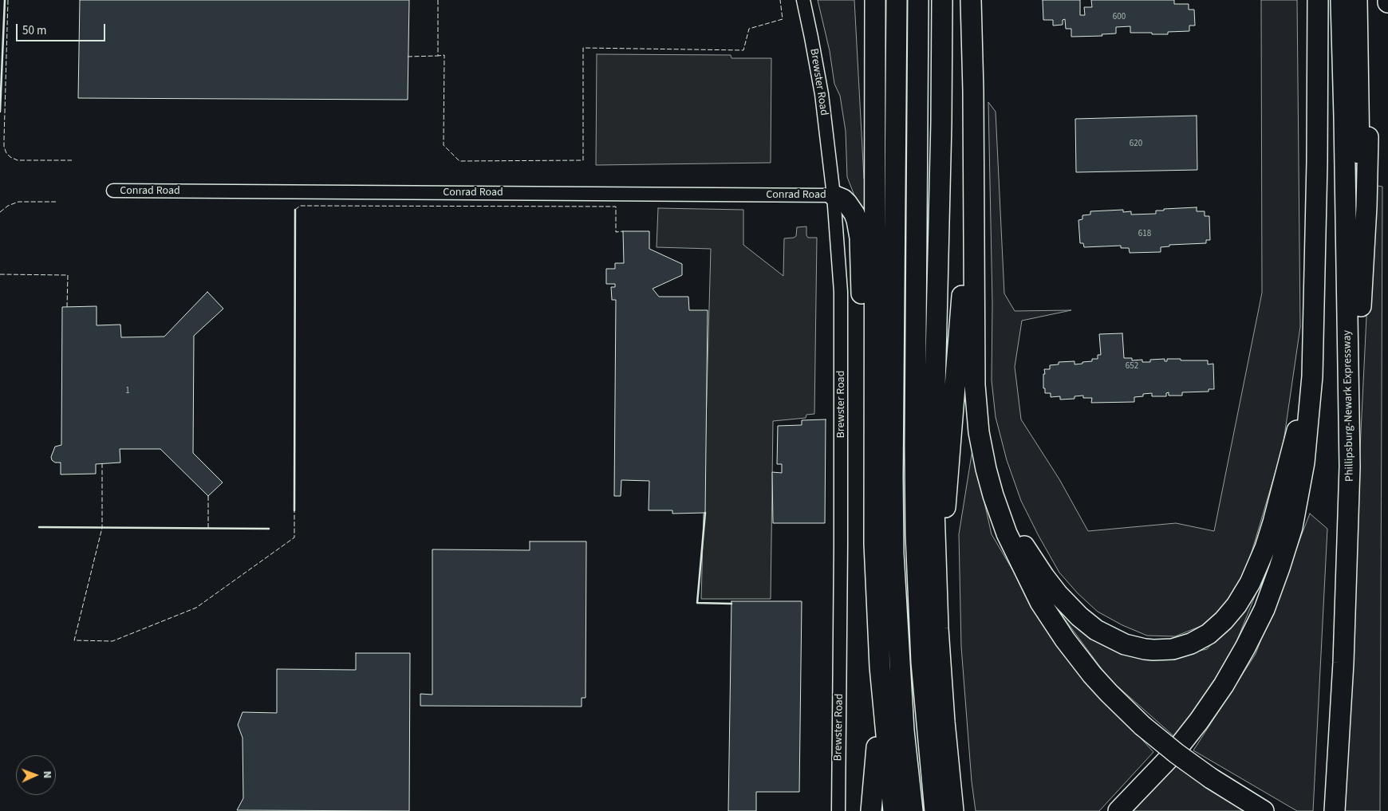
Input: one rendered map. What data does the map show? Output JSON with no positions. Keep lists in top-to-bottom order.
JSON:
{
  "streets": {
    "highway": ["Phillipsburg-Newark Expressway"],
    "street": ["Brewster Road", "Conrad Road"]
  },
  "crossings": [
    ["Brewster Road", "Conrad Road"]
  ],
  "house_numbers": [
    "600",
    "620",
    "618",
    "652",
    "1"
  ],
  "scale_bar": "50 m",
  "north": "right"
}
